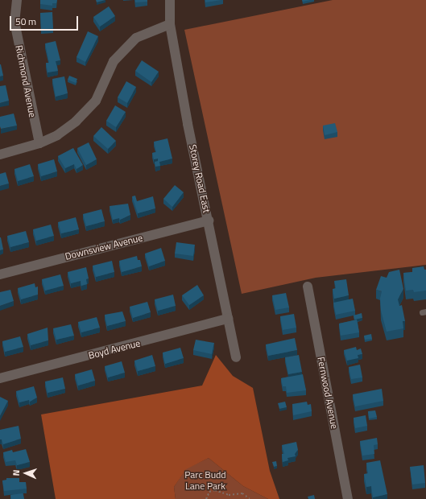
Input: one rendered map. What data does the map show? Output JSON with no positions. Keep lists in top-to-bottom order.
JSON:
{
  "streets": {
    "street": [
      "Richmond Avenue",
      "Storey Road East",
      "Downsview Avenue",
      "Boyd Avenue",
      "Fernwood Avenue"
    ]
  },
  "crossings": [
    ["Storey Road East", "Downsview Avenue"],
    ["Storey Road East", "Boyd Avenue"]
  ],
  "parks": ["Parc Budd Lane Park"],
  "scale_bar": "50 m",
  "north": "left"
}
